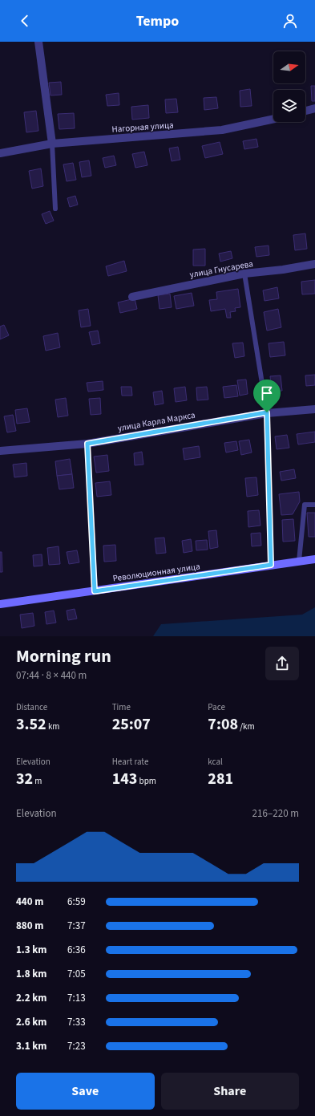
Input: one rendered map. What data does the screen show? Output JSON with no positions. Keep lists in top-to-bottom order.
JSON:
{
  "streets": {
    "main road": ["Революционная улица"],
    "street": ["Нагорная улица", "улица Гнусарева", "улица Карла Маркса"]
  },
  "north": "right",
  "page": {
    "header": "Tempo",
    "heading": ["Morning run", "07:44 · 8 × 440 m"],
    "stats": [
      ["Distance", "3.52 km"],
      ["Time", "25:07"],
      ["Pace", "7:08 /km"],
      ["Elevation", "32 m"],
      ["Heart rate", "143 bpm"],
      ["kcal", "281"]
    ],
    "chart": ["Elevation", "216–220 m"],
    "list": [
      {
        "name": "440 m",
        "note": "6:59"
      },
      {
        "name": "880 m",
        "note": "7:37"
      },
      {
        "name": "1.3 km",
        "note": "6:36"
      },
      {
        "name": "1.8 km",
        "note": "7:05"
      },
      {
        "name": "2.2 km",
        "note": "7:13"
      },
      {
        "name": "2.6 km",
        "note": "7:33"
      },
      {
        "name": "3.1 km",
        "note": "7:23"
      }
    ],
    "buttons": ["Save", "Share"]
  }
}
